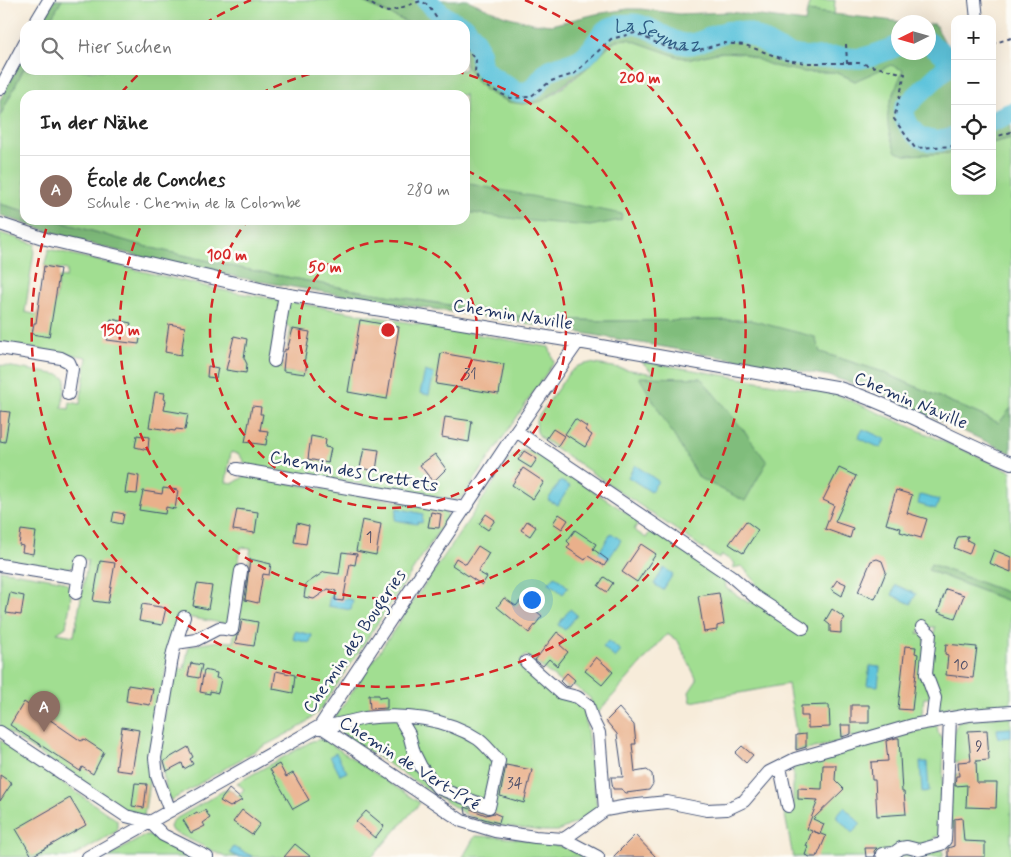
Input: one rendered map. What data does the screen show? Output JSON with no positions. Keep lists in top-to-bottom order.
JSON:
{
  "streets": {
    "street": [
      "Chemin Naville",
      "Chemin des Crettets",
      "Chemin des Bougeries",
      "Chemin de Vert-Pré"
    ]
  },
  "crossings": [
    ["Chemin Naville", "Chemin des Bougeries"],
    ["Chemin des Crettets", "Chemin des Bougeries"],
    ["Chemin des Bougeries", "Chemin de Vert-Pré"]
  ],
  "water": ["La Seymaz"],
  "house_numbers": [
    "31",
    "1",
    "10",
    "9",
    "34"
  ],
  "north": "left",
  "page": {
    "map_buttons": ["+", "−"],
    "search": "Hier suchen",
    "heading": "In der Nähe",
    "list": [
      {
        "mark": "A",
        "name": "École de Conches",
        "note": "Schule · Chemin de la Colombe",
        "value": "280 m"
      }
    ],
    "pins": "A"
  },
  "rings": [
    "200 m",
    "100 m",
    "50 m",
    "150 m"
  ]
}
